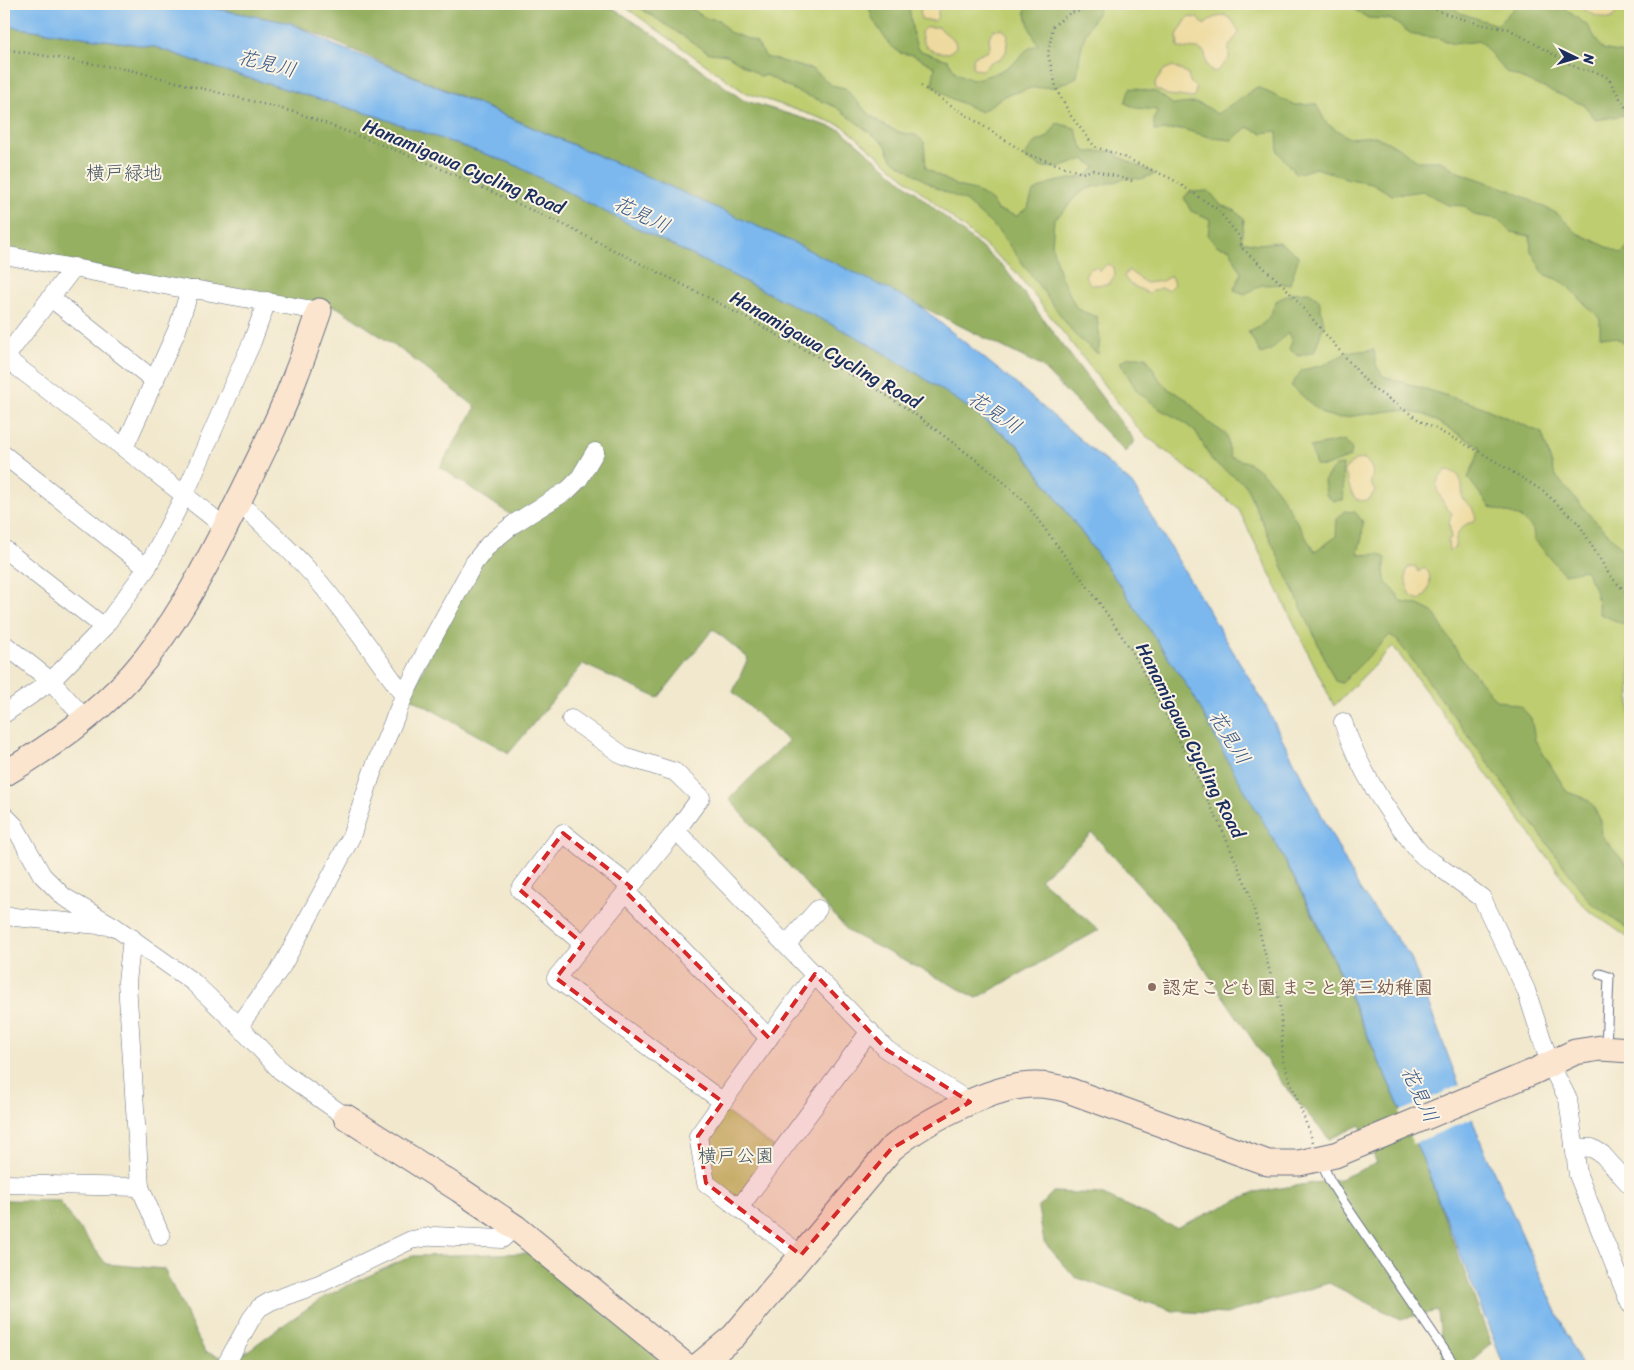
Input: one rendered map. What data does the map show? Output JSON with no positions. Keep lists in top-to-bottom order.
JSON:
{
  "streets": {
    "path": ["Hanamigawa Cycling Road"]
  },
  "water": ["花見川"],
  "parks": ["横戸緑地", "横戸公園"],
  "places": ["認定こども園 まこと第三幼稚園"],
  "north": "right"
}
